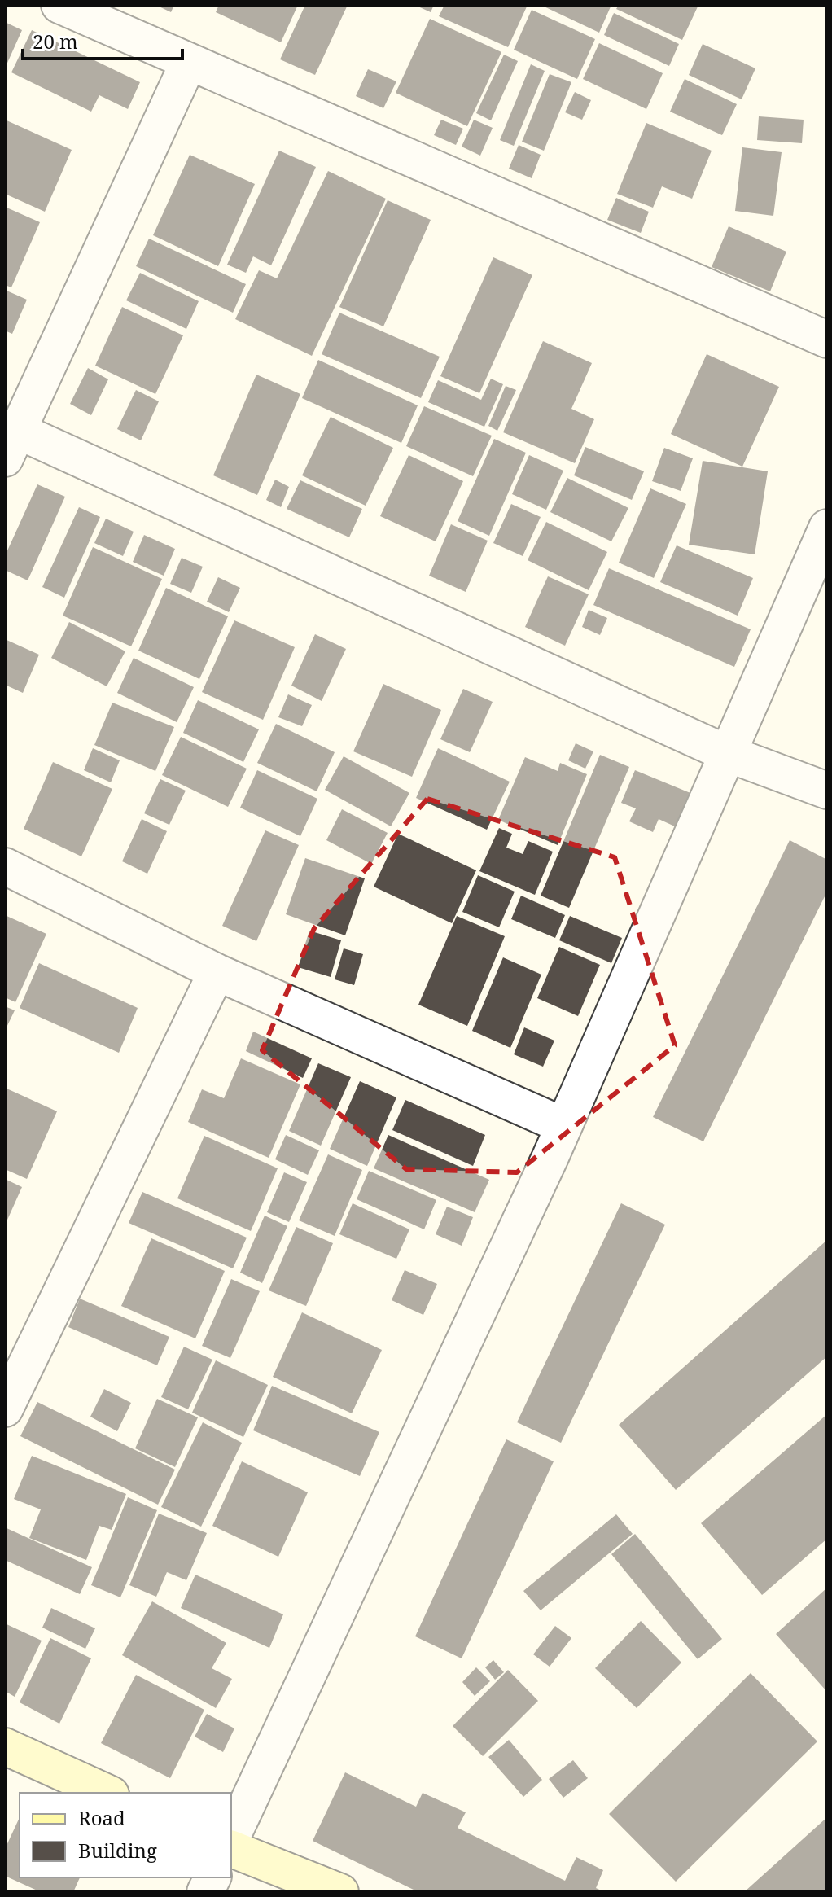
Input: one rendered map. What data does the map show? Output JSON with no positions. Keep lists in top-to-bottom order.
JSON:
{
  "legend": ["Road", "Building"],
  "scale_bar": "20 m"
}
